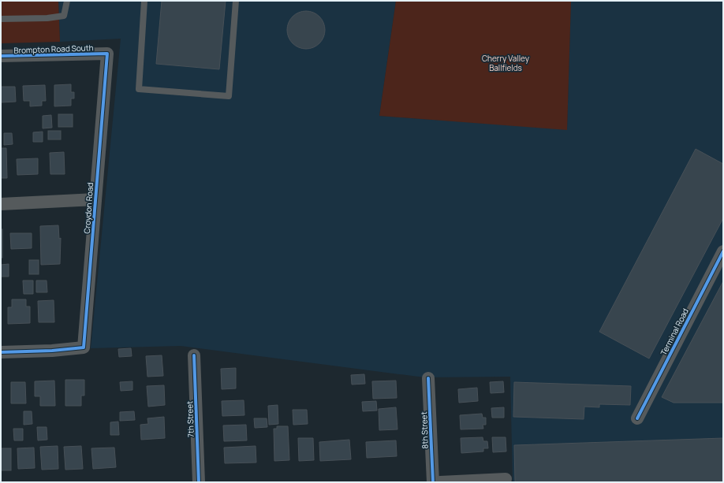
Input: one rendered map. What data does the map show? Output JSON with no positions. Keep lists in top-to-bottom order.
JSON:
{
  "streets": {
    "street": [
      "Brompton Road South",
      "Croydon Road",
      "Terminal Road",
      "7th Street",
      "8th Street"
    ]
  },
  "crossings": [
    ["Brompton Road South", "Croydon Road"]
  ],
  "parks": ["Cherry Valley Ballfields"]
}
